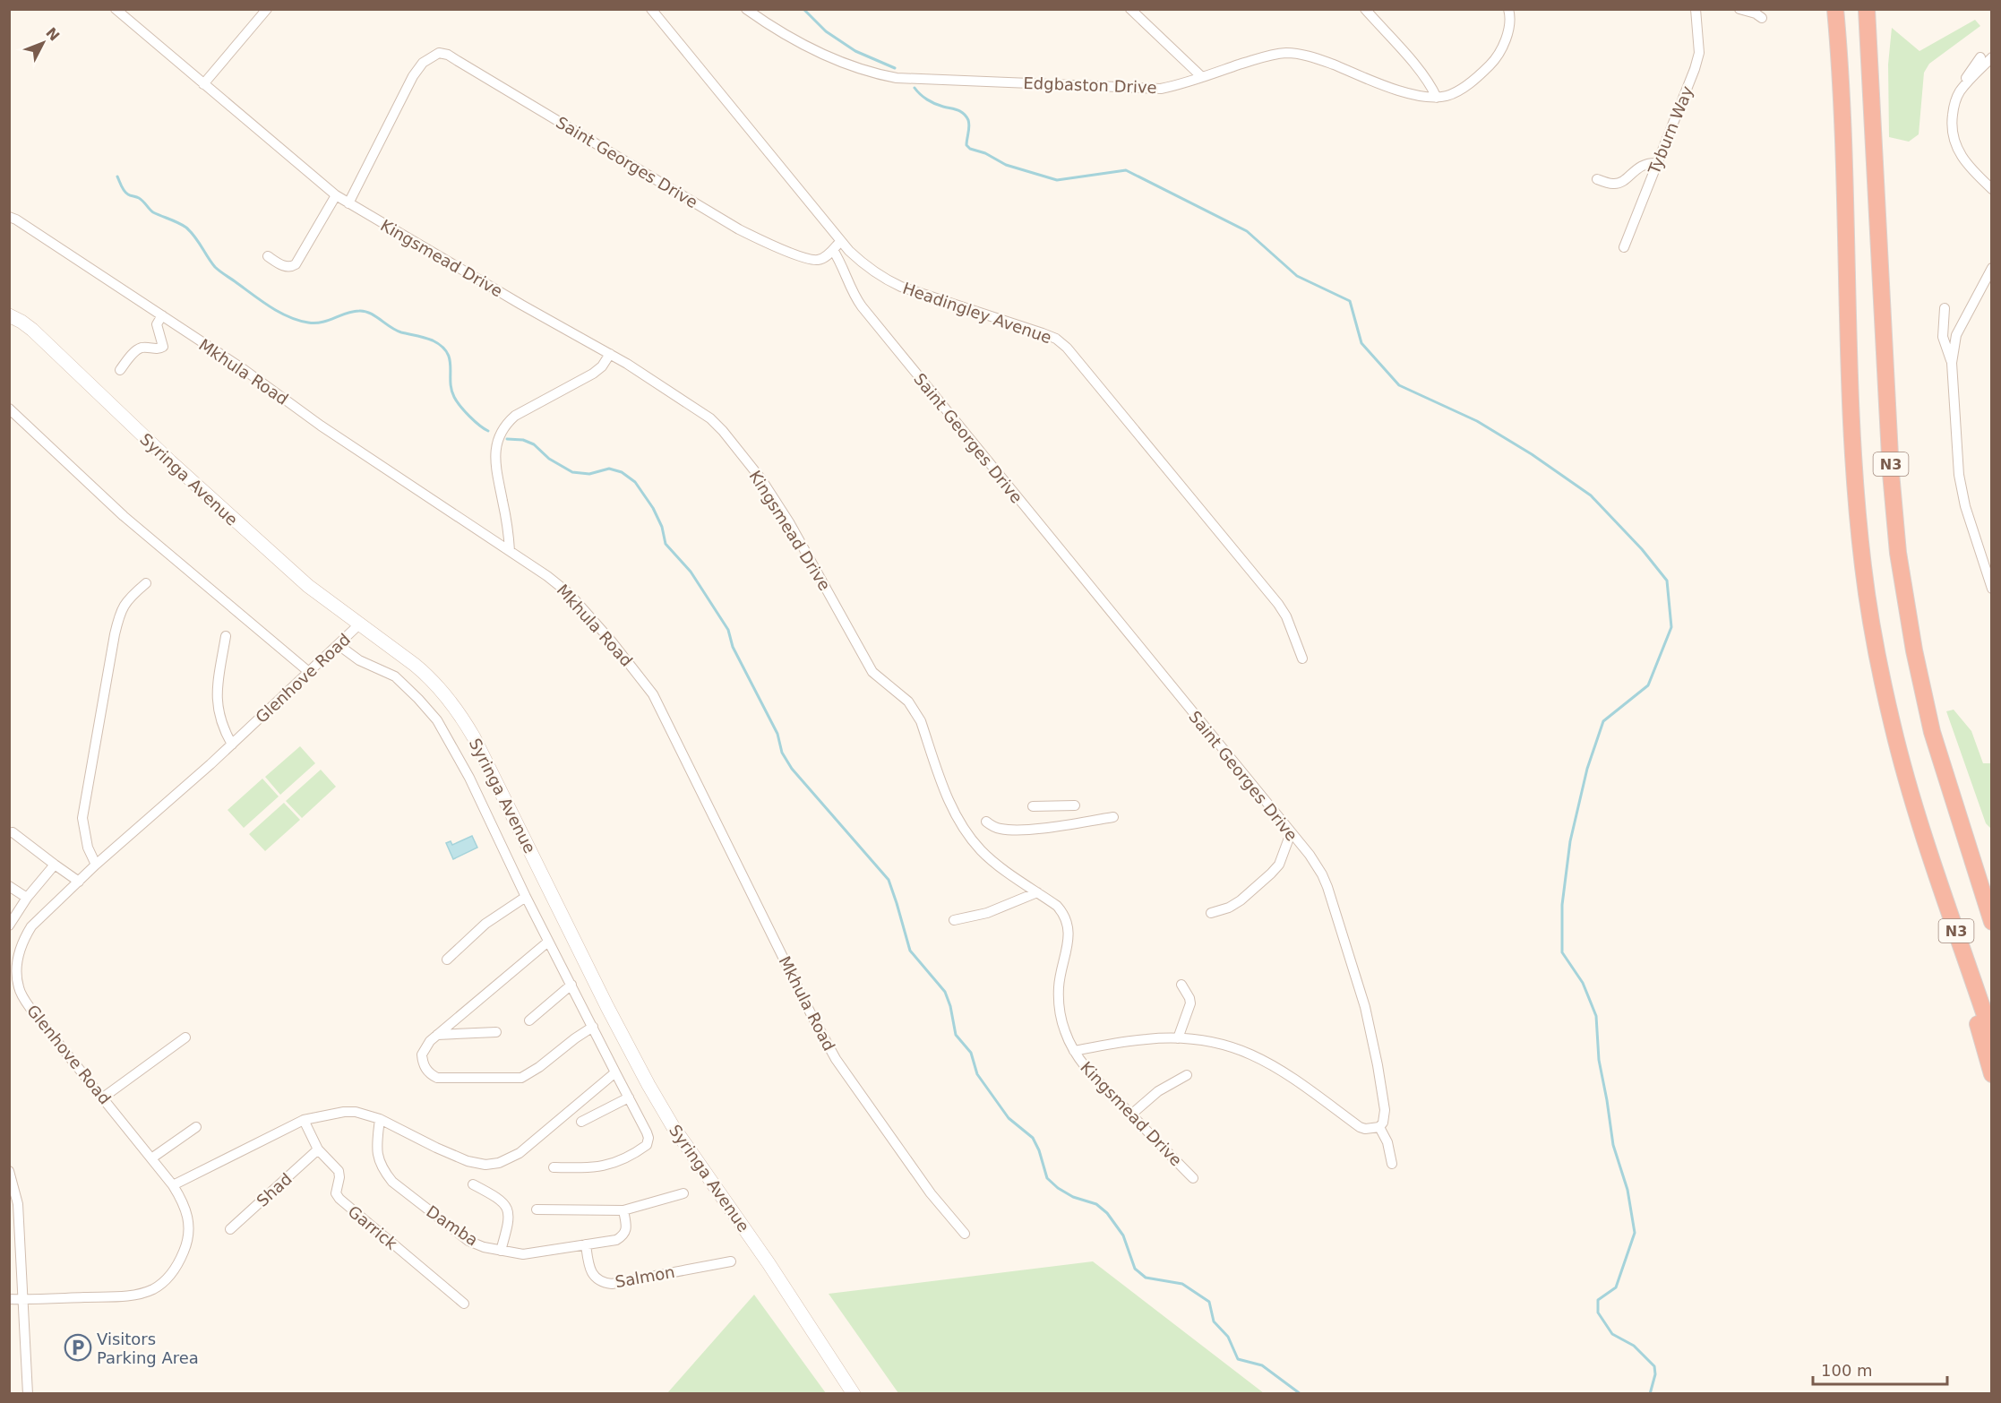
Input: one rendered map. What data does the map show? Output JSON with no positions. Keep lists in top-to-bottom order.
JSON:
{
  "streets": {
    "highway": ["N3"],
    "street": [
      "Edgbaston Drive",
      "Tyburn Way",
      "Saint Georges Drive",
      "Kingsmead Drive",
      "Headingley Avenue",
      "Mkhula Road",
      "Syringa Avenue",
      "Glenhove Road",
      "Shad",
      "Damba",
      "Garrick",
      "Salmon"
    ]
  },
  "crossings": [
    ["Saint Georges Drive", "Kingsmead Drive"],
    ["Syringa Avenue", "Glenhove Road"],
    ["Shad", "Garrick"],
    ["Damba", "Salmon"]
  ],
  "places": {
    "parking": ["Visitors Parking Area"]
  },
  "scale_bar": "100 m",
  "north": "top right"
}
